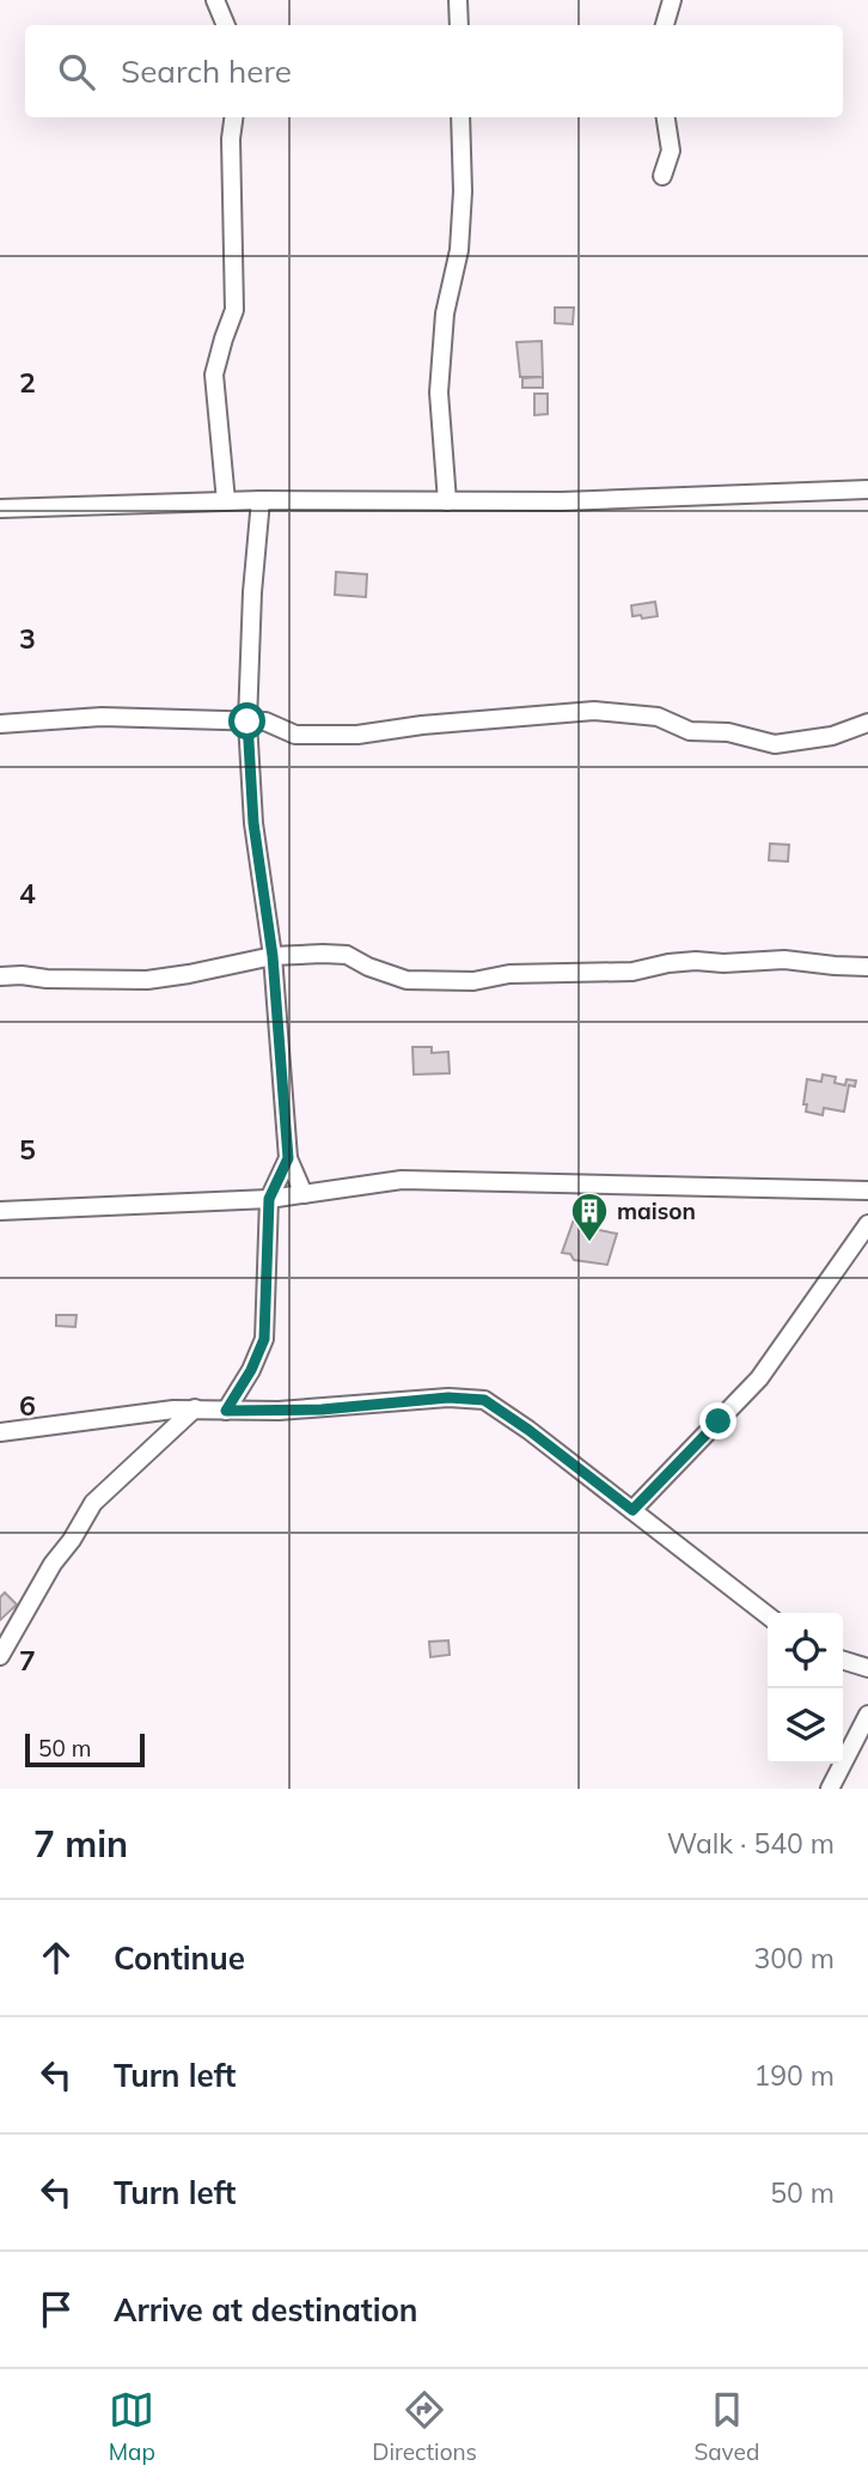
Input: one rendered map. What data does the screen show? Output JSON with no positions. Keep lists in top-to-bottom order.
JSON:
{
  "places": {
    "building": ["maison"]
  },
  "scale_bar": "50 m",
  "page": {
    "search": "Search here",
    "scale": "50 m",
    "heading": ["7 min", "Walk · 540 m"],
    "list": [
      ["Continue", "300 m"],
      ["Turn left", "190 m"],
      ["Turn left", "50 m"],
      "Arrive at destination"
    ],
    "nav": ["Map", "Directions", "Saved"]
  },
  "grid": {
    "rows": [
      "2",
      "3",
      "4",
      "5",
      "6",
      "7"
    ]
  }
}
